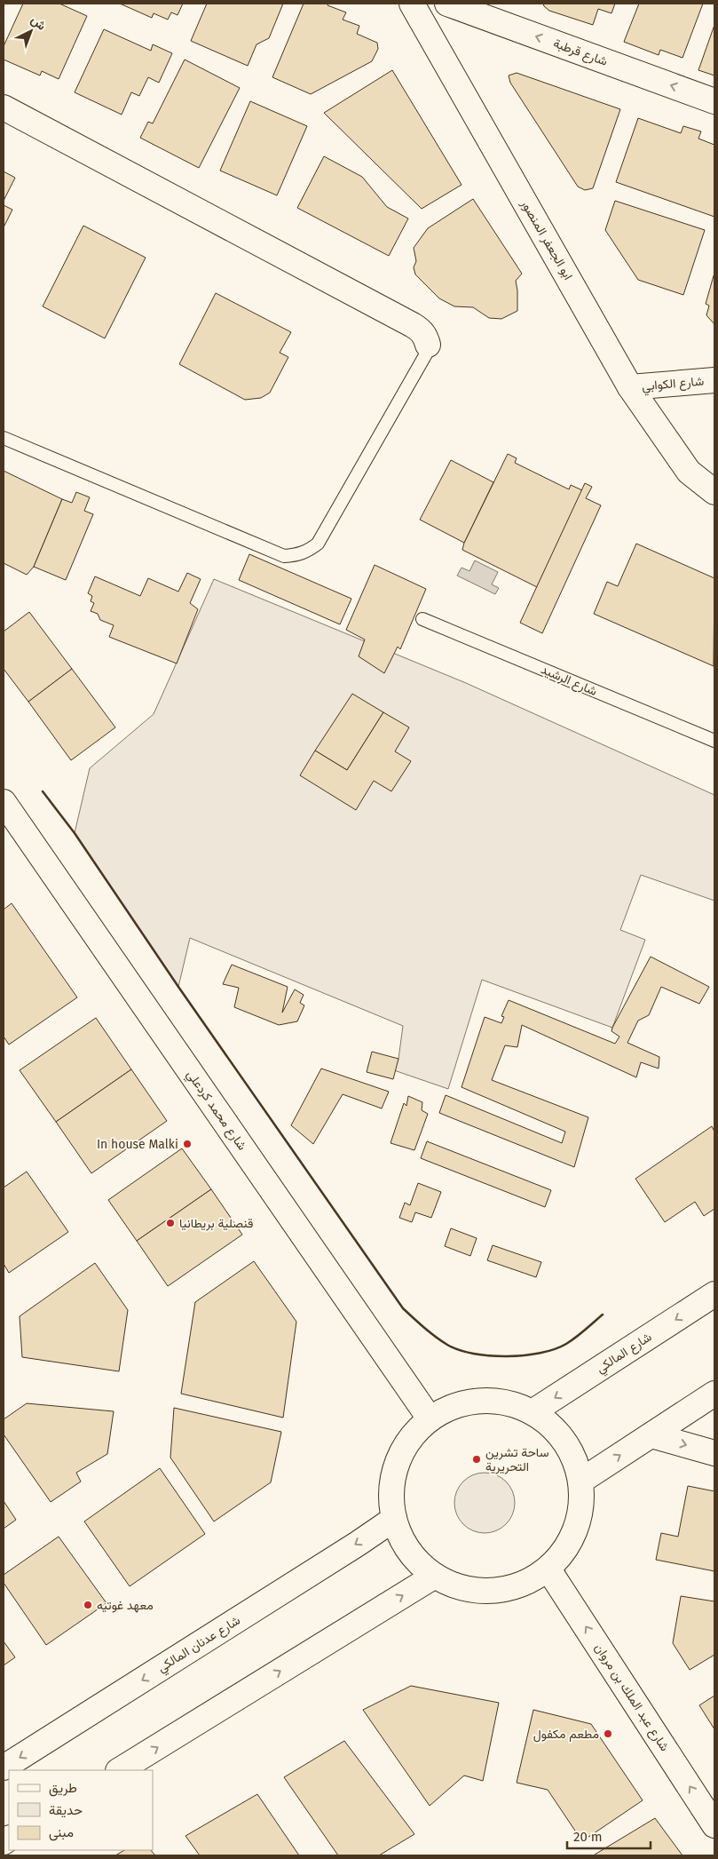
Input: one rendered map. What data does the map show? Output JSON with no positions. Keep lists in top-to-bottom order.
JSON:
{
  "streets": {
    "main road": [
      "شارع قرطبة",
      "ابو الجعفر المنصور",
      "شارع الكوابي",
      "شارع محمد كردعلي",
      "شارع المالكي",
      "شارع عدنان المالكي",
      "شارع عبد الملك بن مروان"
    ],
    "lane": ["شارع الرشيد"]
  },
  "crossings": [
    ["ابو الجعفر المنصور", "شارع الكوابي"]
  ],
  "one_way": ["شارع قرطبة", "شارع عبد الملك بن مروان"],
  "places": [
    "In house Malki",
    "قنصلية بريطانيا",
    "ساحة تشرين التحريرية",
    "معهد غوتيه",
    "مطعم مكفول"
  ],
  "legend": ["طريق", "حديقة", "مبنى"],
  "scale_bar": "20 m",
  "north": "top right"
}
